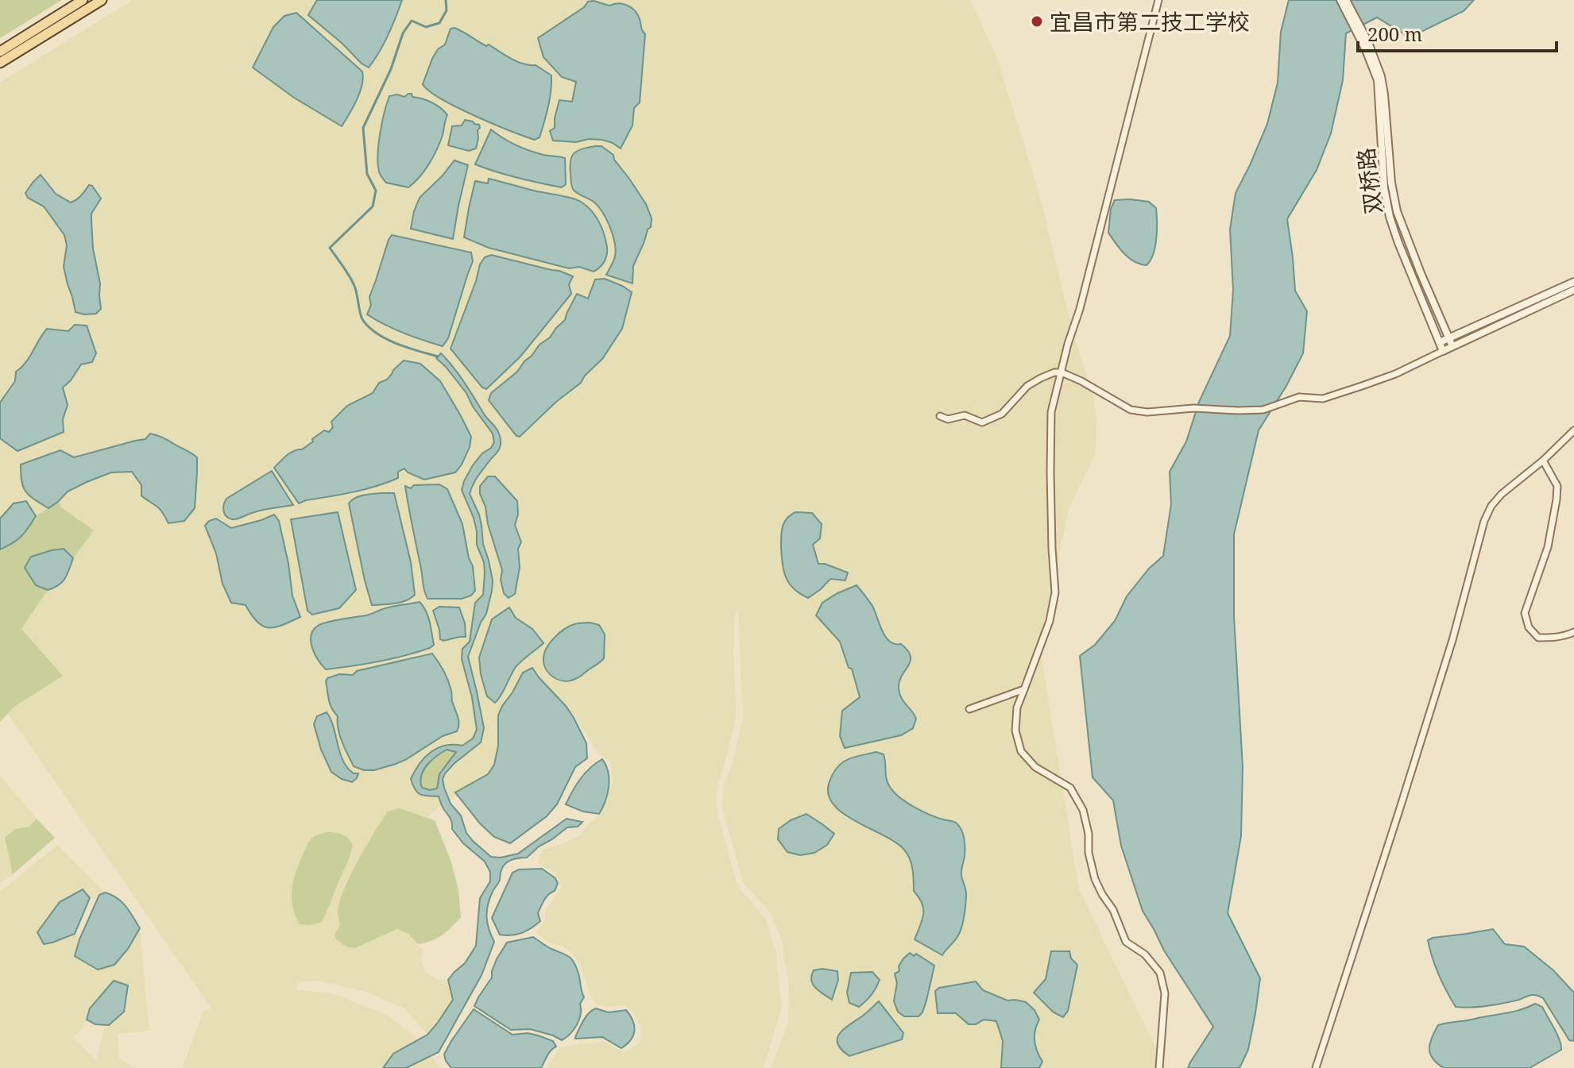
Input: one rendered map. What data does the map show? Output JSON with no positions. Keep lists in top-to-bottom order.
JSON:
{
  "streets": {
    "street": ["双桥路"]
  },
  "places": ["宜昌市第二技工学校"],
  "scale_bar": "200 m"
}
